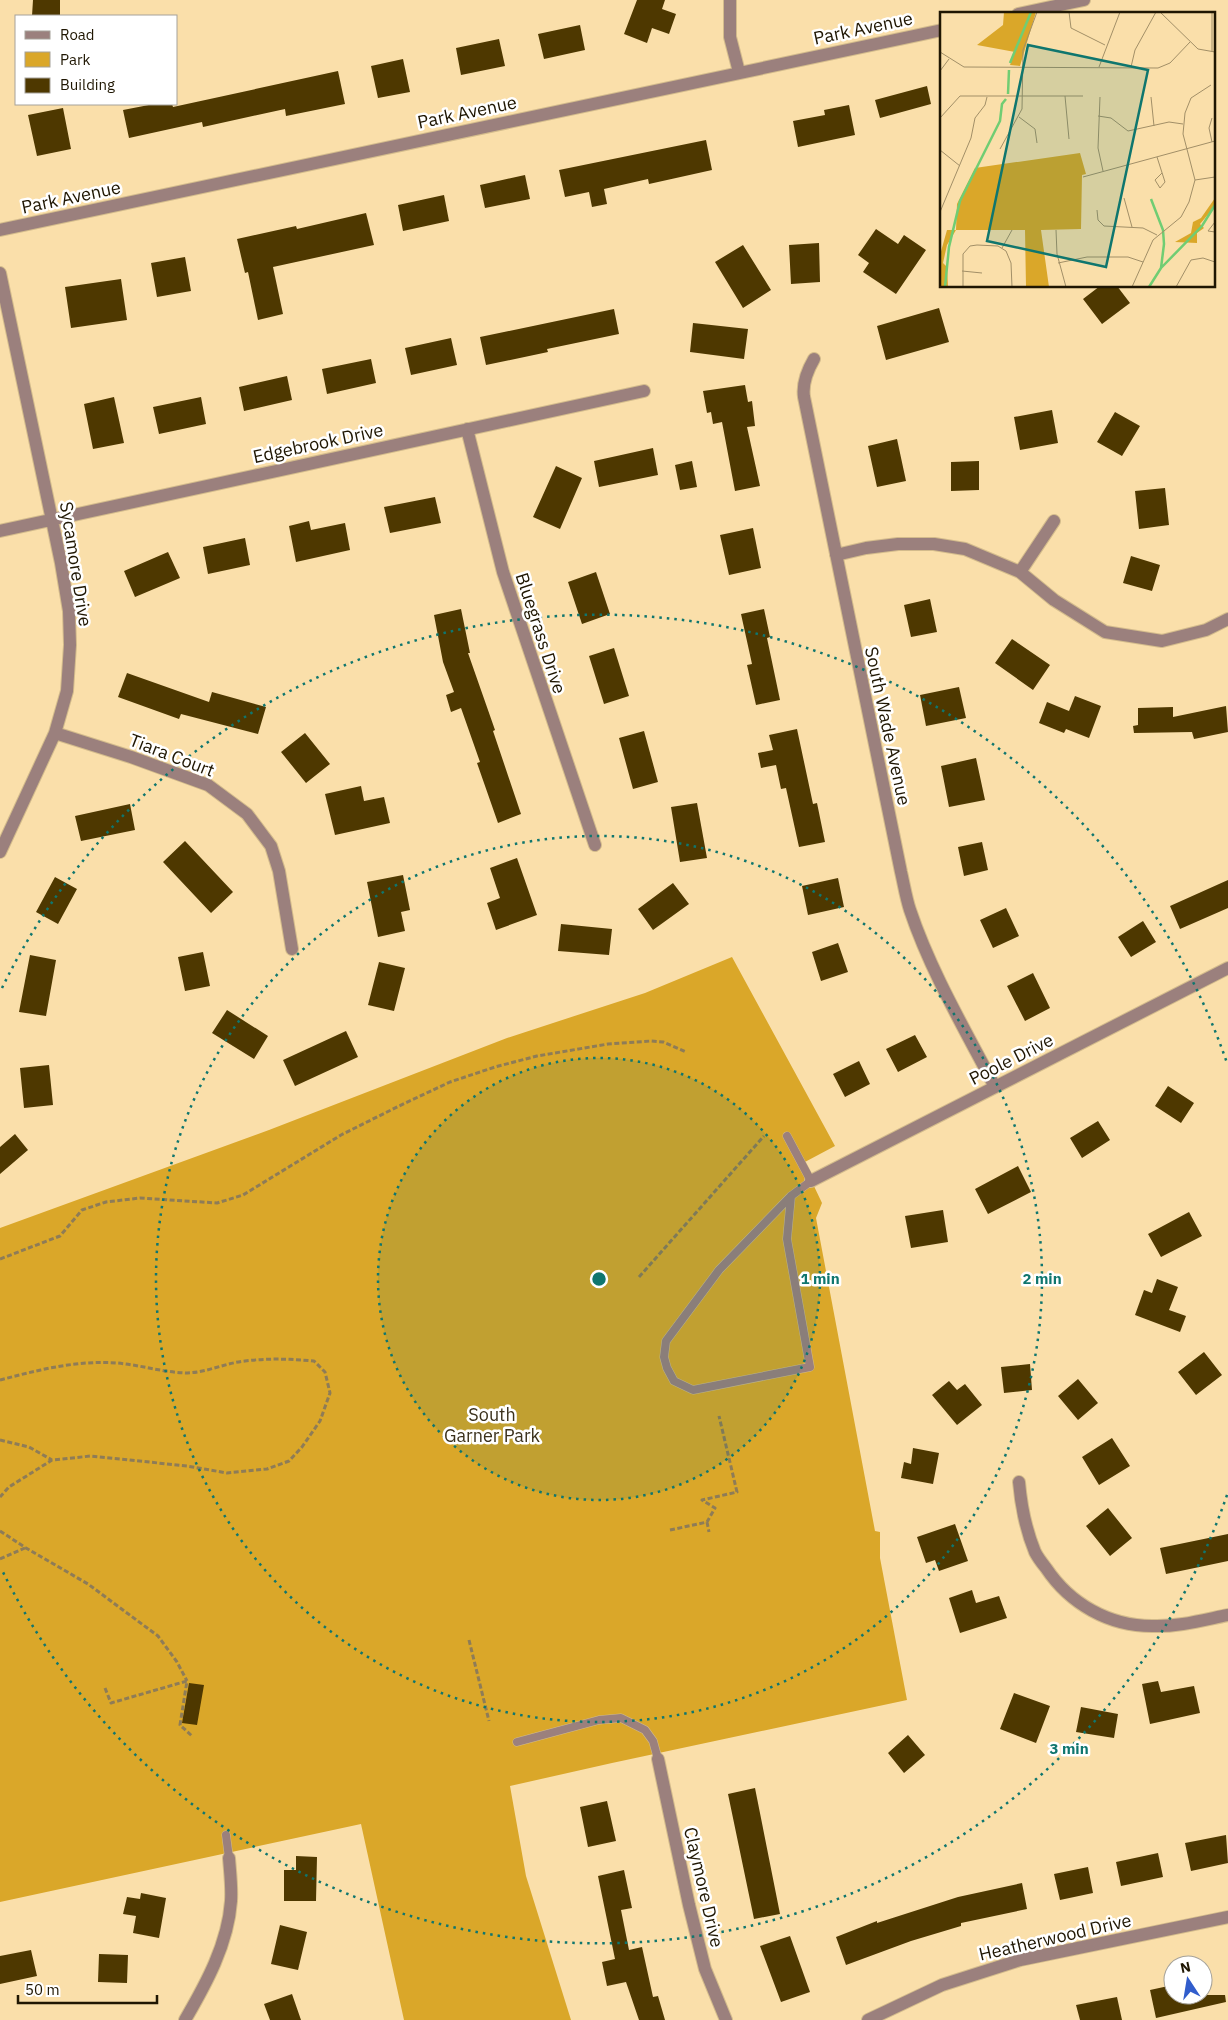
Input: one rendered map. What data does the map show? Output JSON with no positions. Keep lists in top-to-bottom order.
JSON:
{
  "streets": {
    "street": [
      "Park Avenue",
      "Edgebrook Drive",
      "Sycamore Drive",
      "Bluegrass Drive",
      "South Wade Avenue",
      "Tiara Court",
      "Poole Drive",
      "Claymore Drive",
      "Heatherwood Drive"
    ]
  },
  "crossings": [
    ["Edgebrook Drive", "Sycamore Drive"],
    ["Edgebrook Drive", "Bluegrass Drive"],
    ["Sycamore Drive", "Tiara Court"],
    ["South Wade Avenue", "Poole Drive"]
  ],
  "parks": ["South Garner Park"],
  "legend": ["Road", "Park", "Building"],
  "scale_bar": "50 m",
  "north": "top",
  "rings": ["1 min", "2 min", "3 min"]
}
